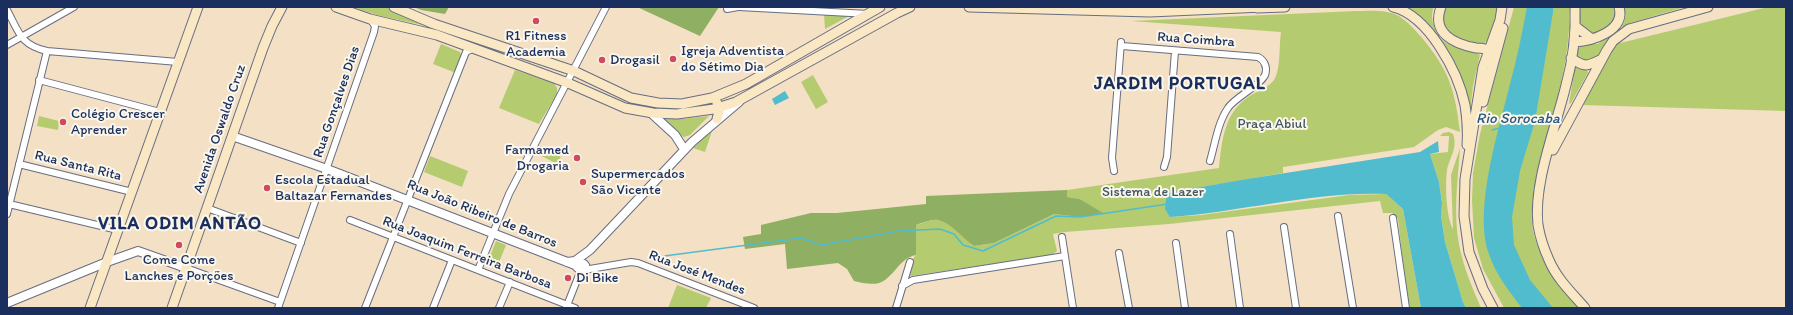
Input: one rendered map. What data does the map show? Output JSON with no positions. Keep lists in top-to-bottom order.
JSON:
{
  "streets": {
    "main road": ["Avenida Oswaldo Cruz", "Rua João Ribeiro de Barros"],
    "street": [
      "Rua Coimbra",
      "Rua Gonçalves Dias",
      "Rua Santa Rita",
      "Rua Joaquim Ferreira Barbosa",
      "Rua José Mendes"
    ]
  },
  "crossings": [
    ["Rua Gonçalves Dias", "Rua João Ribeiro de Barros"],
    ["Avenida Oswaldo Cruz", "Rua João Ribeiro de Barros"],
    ["Rua João Ribeiro de Barros", "Rua José Mendes"]
  ],
  "districts": ["JARDIM PORTUGAL", "VILA ODIM ANTÃO"],
  "water": ["Rio Sorocaba"],
  "parks": ["Praça Abiul", "Sistema de Lazer"],
  "places": [
    "R1 Fitness Academia",
    "Igreja Adventista do Sétimo Dia",
    "Drogasil",
    "Colégio Crescer Aprender",
    "Farmamed Drogaria",
    "Supermercados São Vicente",
    "Escola Estadual Baltazar Fernandes",
    "Come Come Lanches e Porções",
    "Di Bike"
  ]
}
